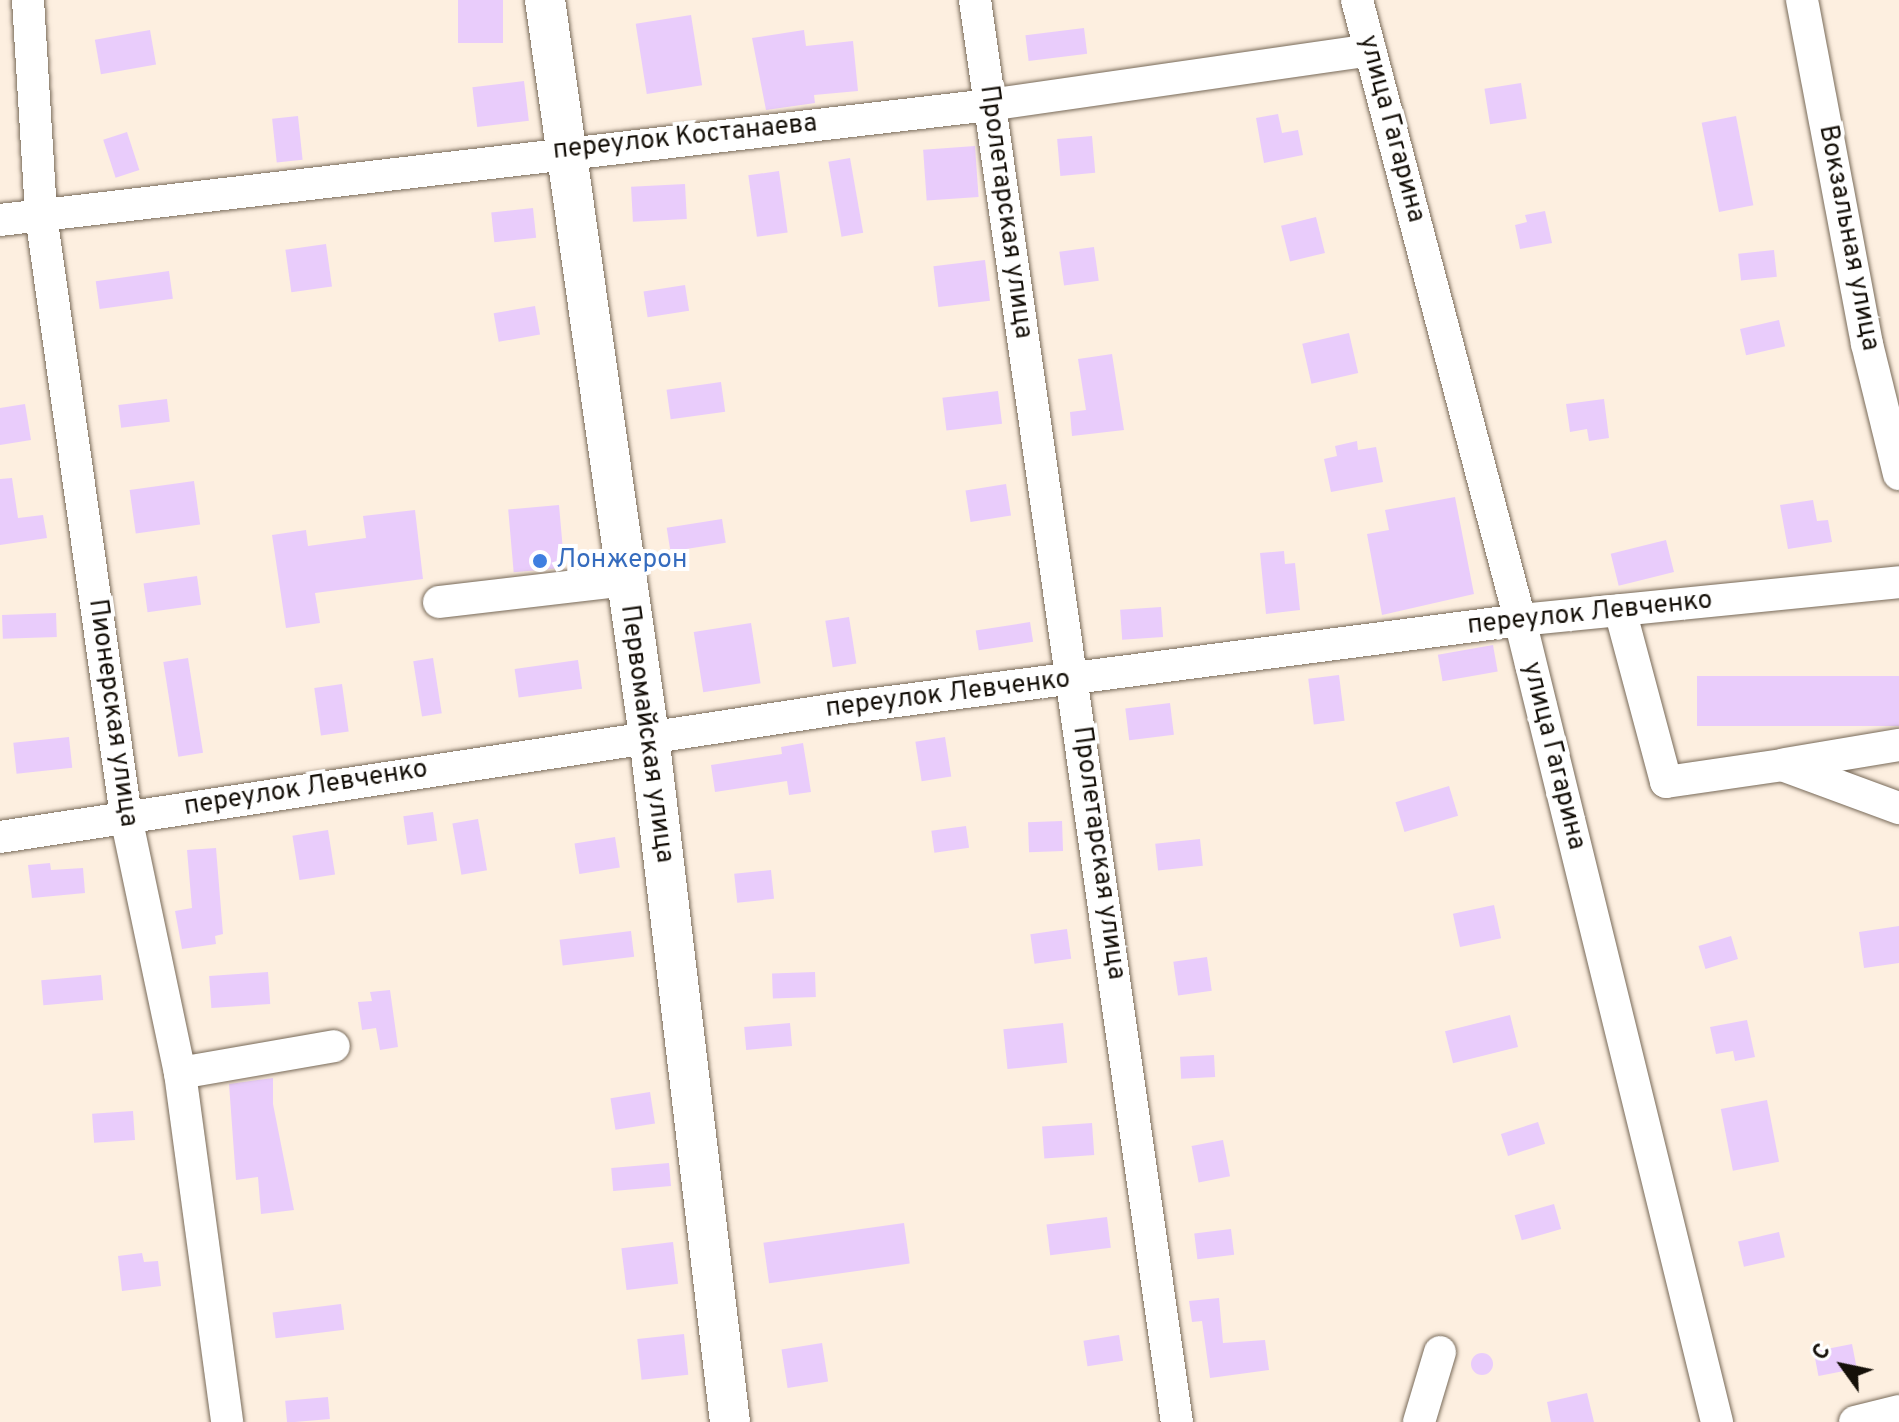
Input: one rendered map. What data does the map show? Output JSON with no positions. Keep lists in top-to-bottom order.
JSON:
{
  "streets": {
    "main road": ["Первомайская улица"],
    "street": [
      "улица Гагарина",
      "переулок Костанаева",
      "Пролетарская улица",
      "Вокзальная улица",
      "переулок Левченко",
      "Пионерская улица"
    ]
  },
  "crossings": [
    ["улица Гагарина", "переулок Костанаева"],
    ["улица Гагарина", "переулок Левченко"],
    ["переулок Костанаева", "Пролетарская улица"],
    ["переулок Костанаева", "Пионерская улица"],
    ["переулок Костанаева", "Первомайская улица"],
    ["Пролетарская улица", "переулок Левченко"],
    ["переулок Левченко", "Пионерская улица"],
    ["переулок Левченко", "Первомайская улица"]
  ],
  "places": ["Лонжерон"],
  "north": "top left"
}
